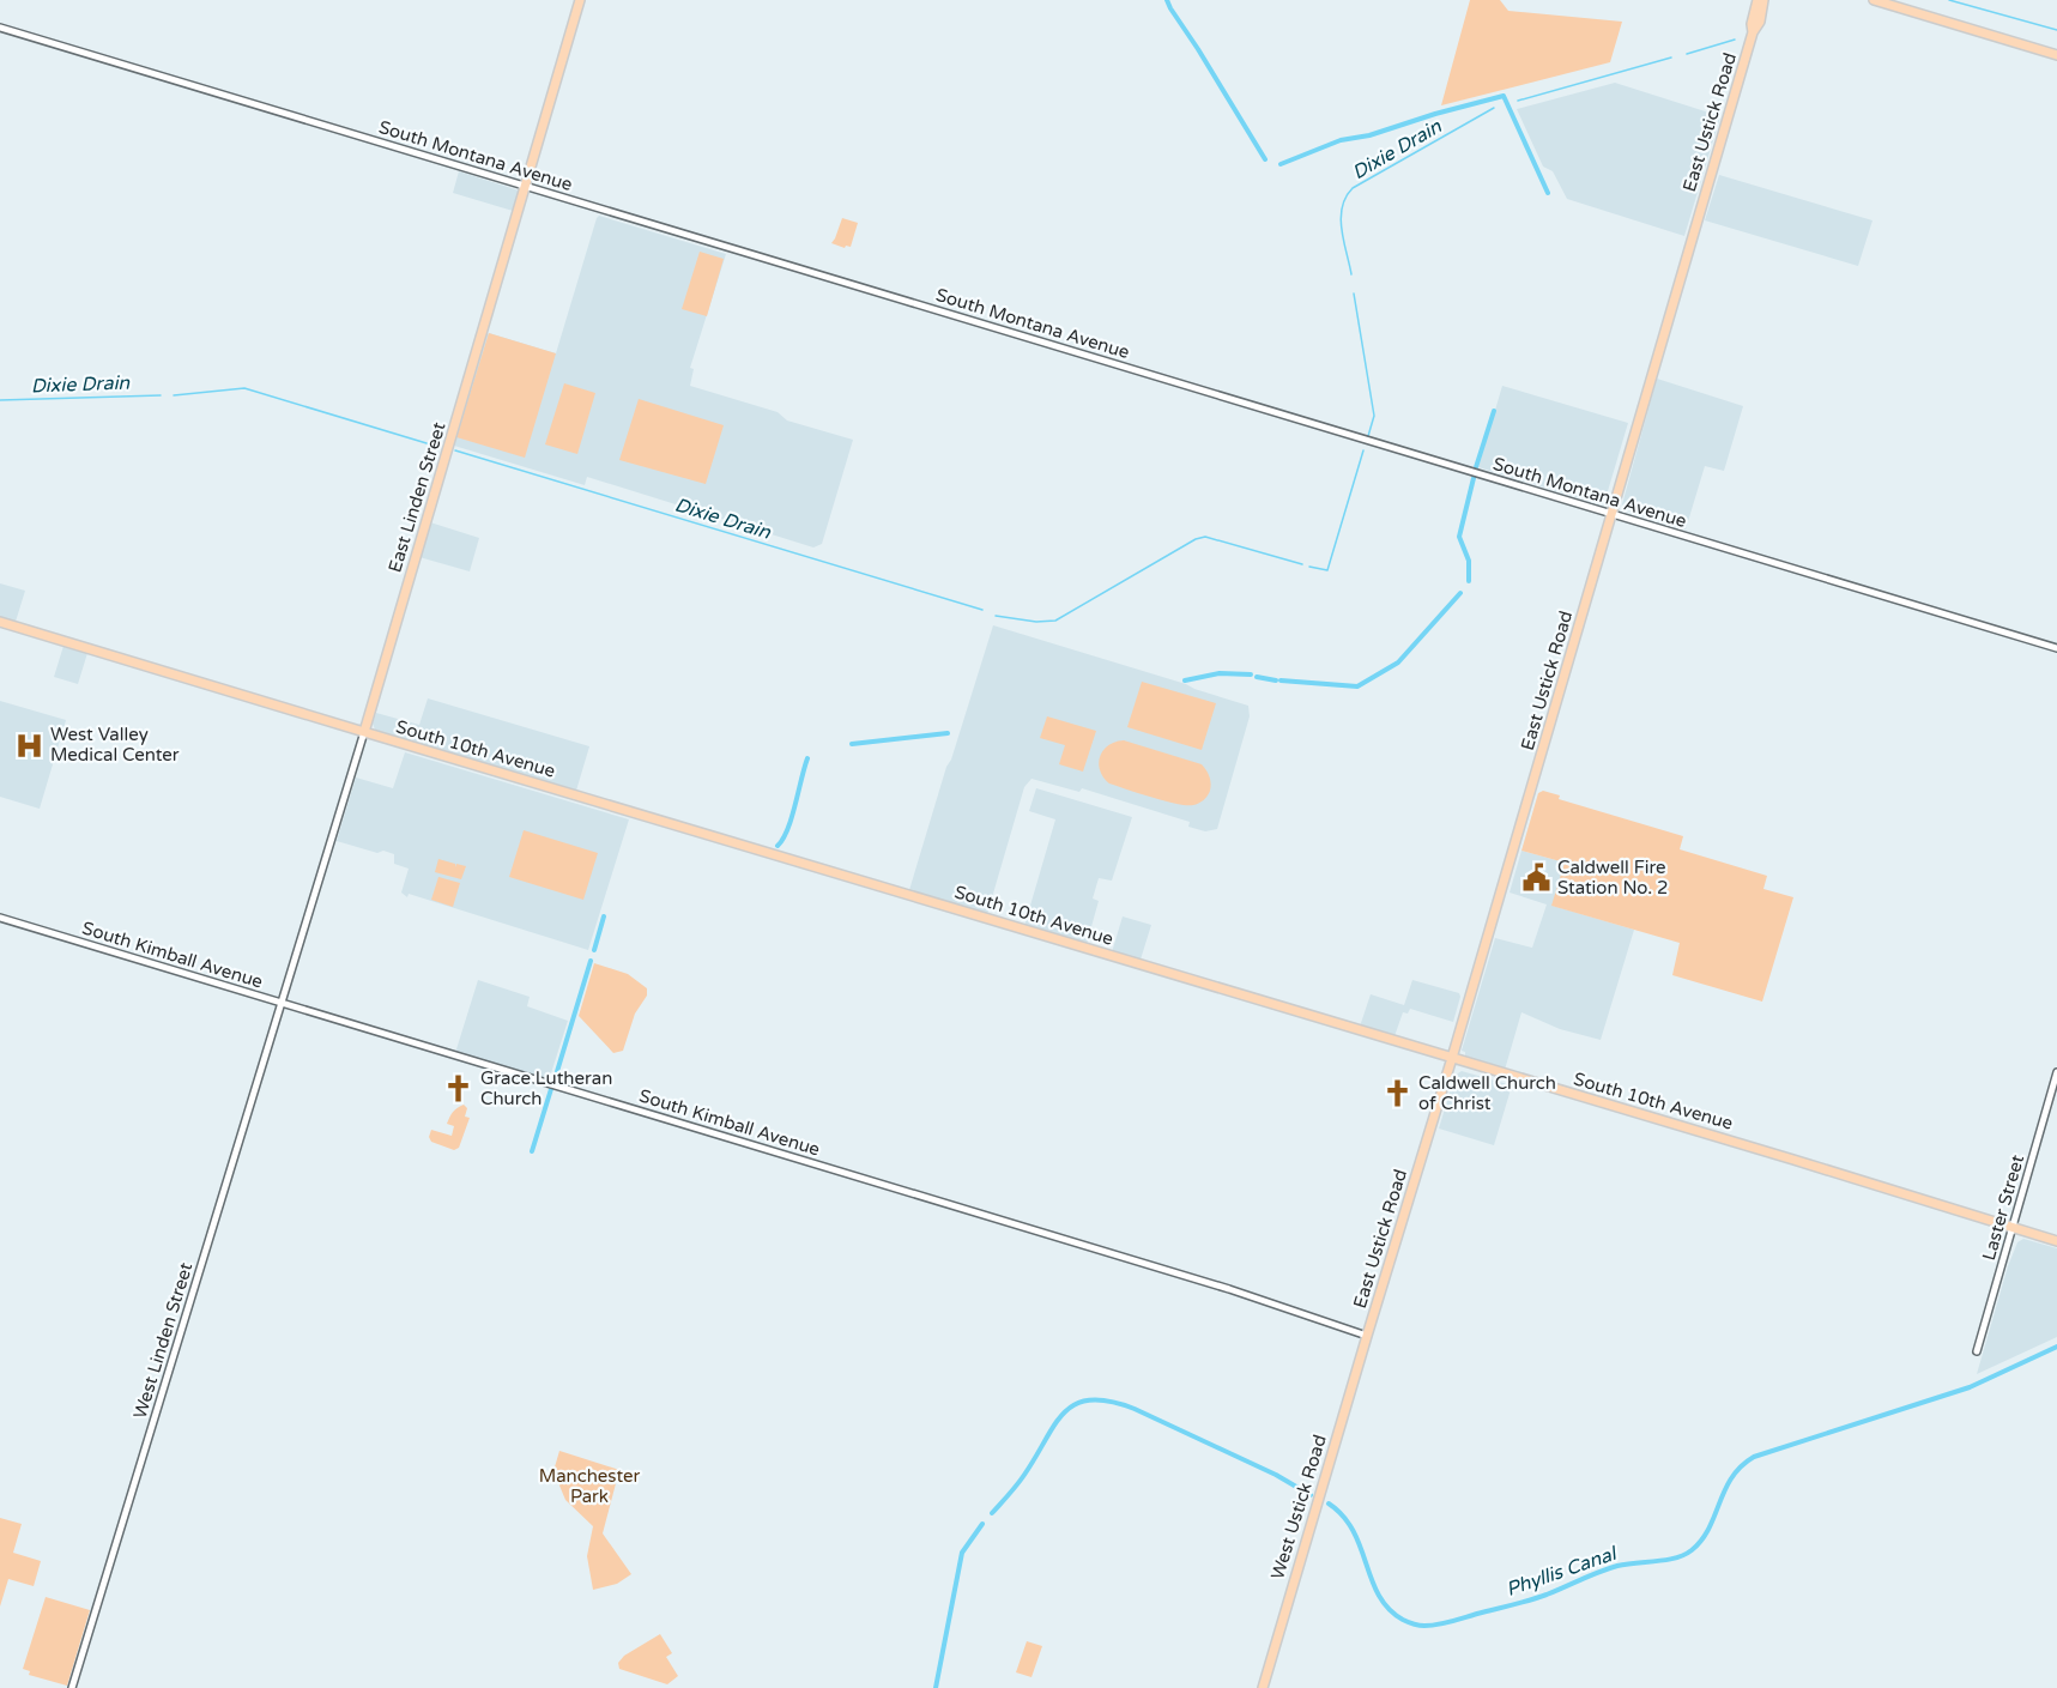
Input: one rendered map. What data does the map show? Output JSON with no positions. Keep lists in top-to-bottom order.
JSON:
{
  "streets": {
    "main road": [
      "East Ustick Road",
      "East Linden Street",
      "South 10th Avenue",
      "West Ustick Road"
    ],
    "street": [
      "South Montana Avenue",
      "South Kimball Avenue",
      "Laster Street",
      "West Linden Street"
    ]
  },
  "crossings": [
    ["East Ustick Road", "South Montana Avenue"],
    ["East Ustick Road", "South 10th Avenue"],
    ["East Ustick Road", "South Kimball Avenue"],
    ["East Ustick Road", "West Ustick Road"],
    ["South Montana Avenue", "East Linden Street"],
    ["East Linden Street", "South 10th Avenue"],
    ["East Linden Street", "South Kimball Avenue"],
    ["East Linden Street", "West Linden Street"],
    ["South 10th Avenue", "Laster Street"],
    ["South Kimball Avenue", "West Linden Street"],
    ["South Kimball Avenue", "West Ustick Road"]
  ],
  "water": ["Dixie Drain", "Phyllis Canal"],
  "parks": ["Manchester Park"],
  "places": {
    "hospital": ["West Valley Medical Center"],
    "public building": ["Caldwell Fire Station No. 2"],
    "church": ["Grace Lutheran Church", "Caldwell Church of Christ"]
  }
}
